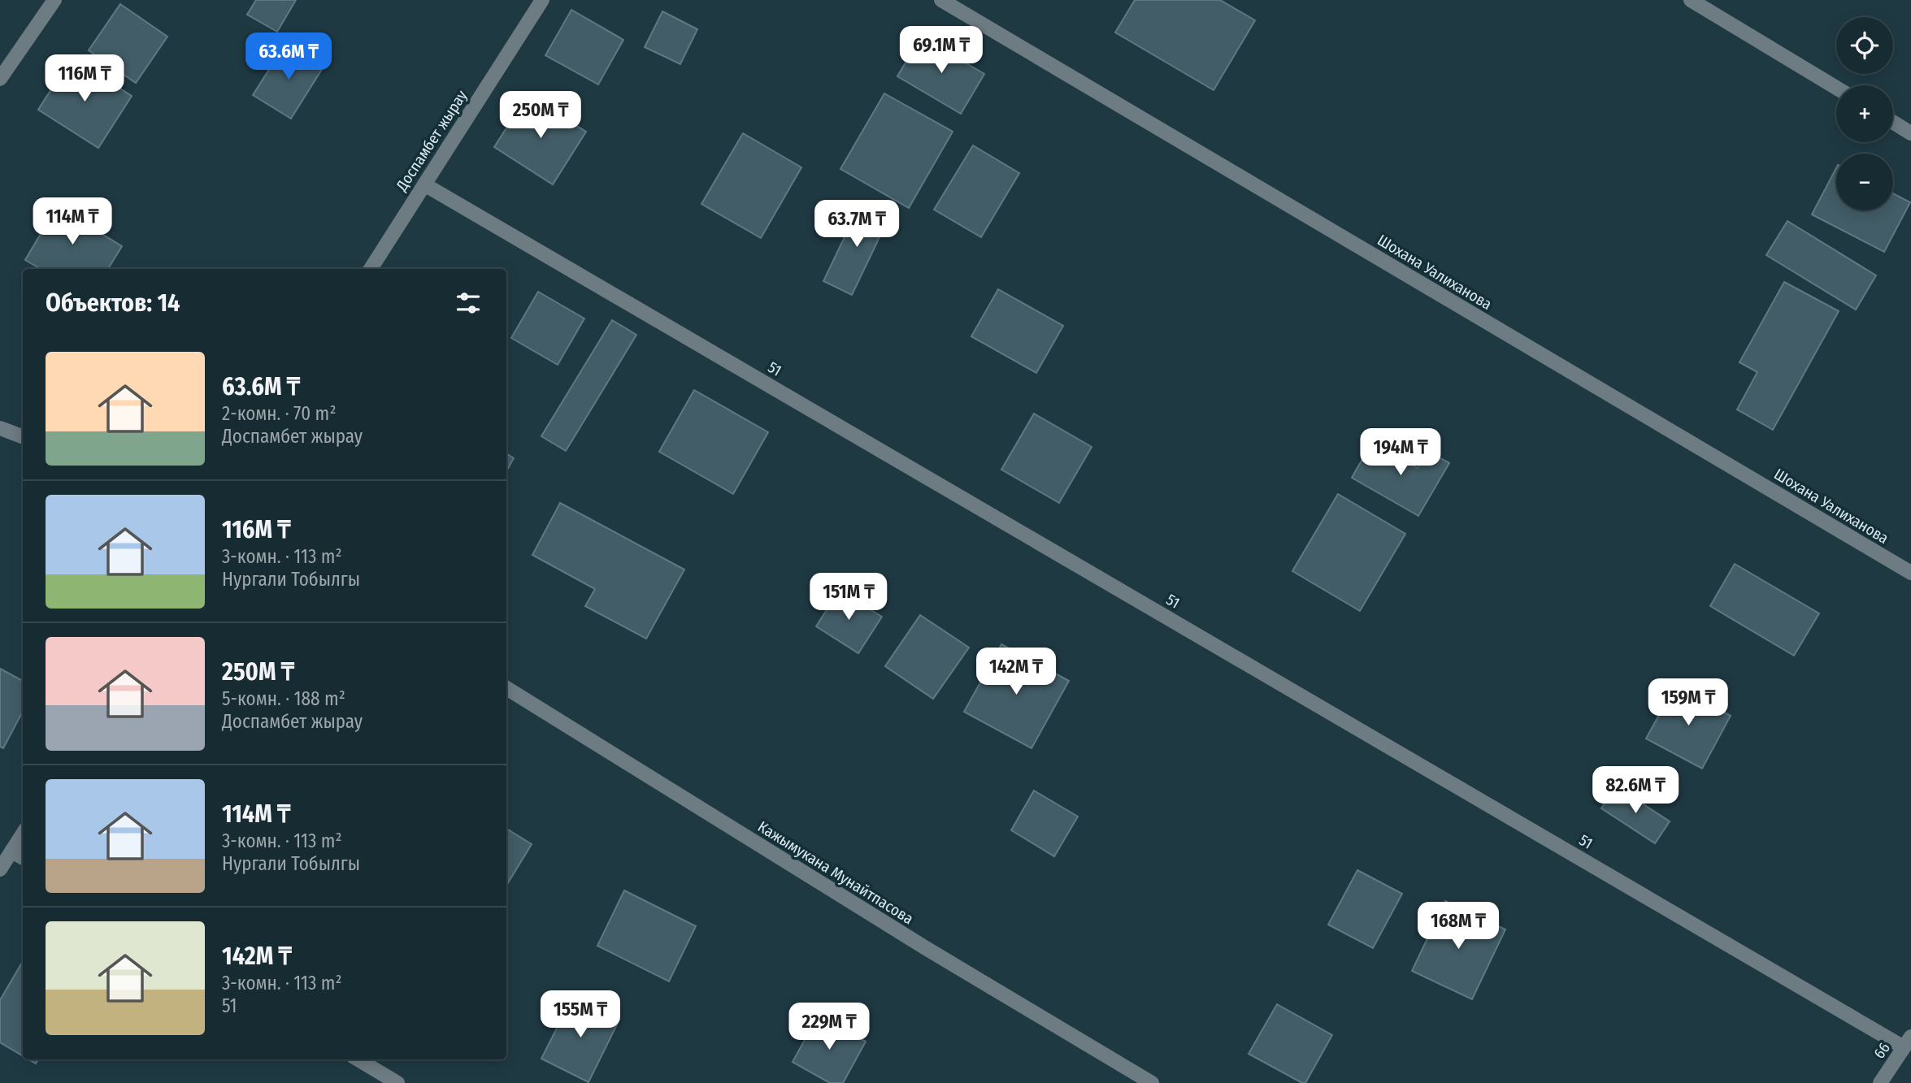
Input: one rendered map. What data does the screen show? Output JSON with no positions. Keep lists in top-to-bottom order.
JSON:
{
  "streets": {
    "street": [
      "Доспамбет жырау",
      "Шохана Уалиханова",
      "51",
      "Кажымукана Мунайтпасова",
      "66"
    ]
  },
  "crossings": [
    ["Доспамбет жырау", "51"],
    ["51", "66"]
  ],
  "page": {
    "map_buttons": ["+", "−"],
    "price": [
      "69.1M ₸",
      "63.6M ₸",
      "116M ₸",
      "250M ₸",
      "114M ₸",
      "63.7M ₸",
      "194M ₸",
      "151M ₸",
      "142M ₸",
      "159M ₸",
      "82.6M ₸",
      "168M ₸",
      "155M ₸",
      "229M ₸"
    ],
    "heading": "Объектов: 14",
    "list": [
      {
        "name": "63.6M ₸",
        "note": "2-комн. · 70 m² · Доспамбет жырау"
      },
      {
        "name": "116M ₸",
        "note": "3-комн. · 113 m² · Нургали Тобылгы"
      },
      {
        "name": "250M ₸",
        "note": "5-комн. · 188 m² · Доспамбет жырау"
      },
      {
        "name": "114M ₸",
        "note": "3-комн. · 113 m² · Нургали Тобылгы"
      },
      {
        "name": "142M ₸",
        "note": "3-комн. · 113 m² · 51"
      }
    ]
  }
}
